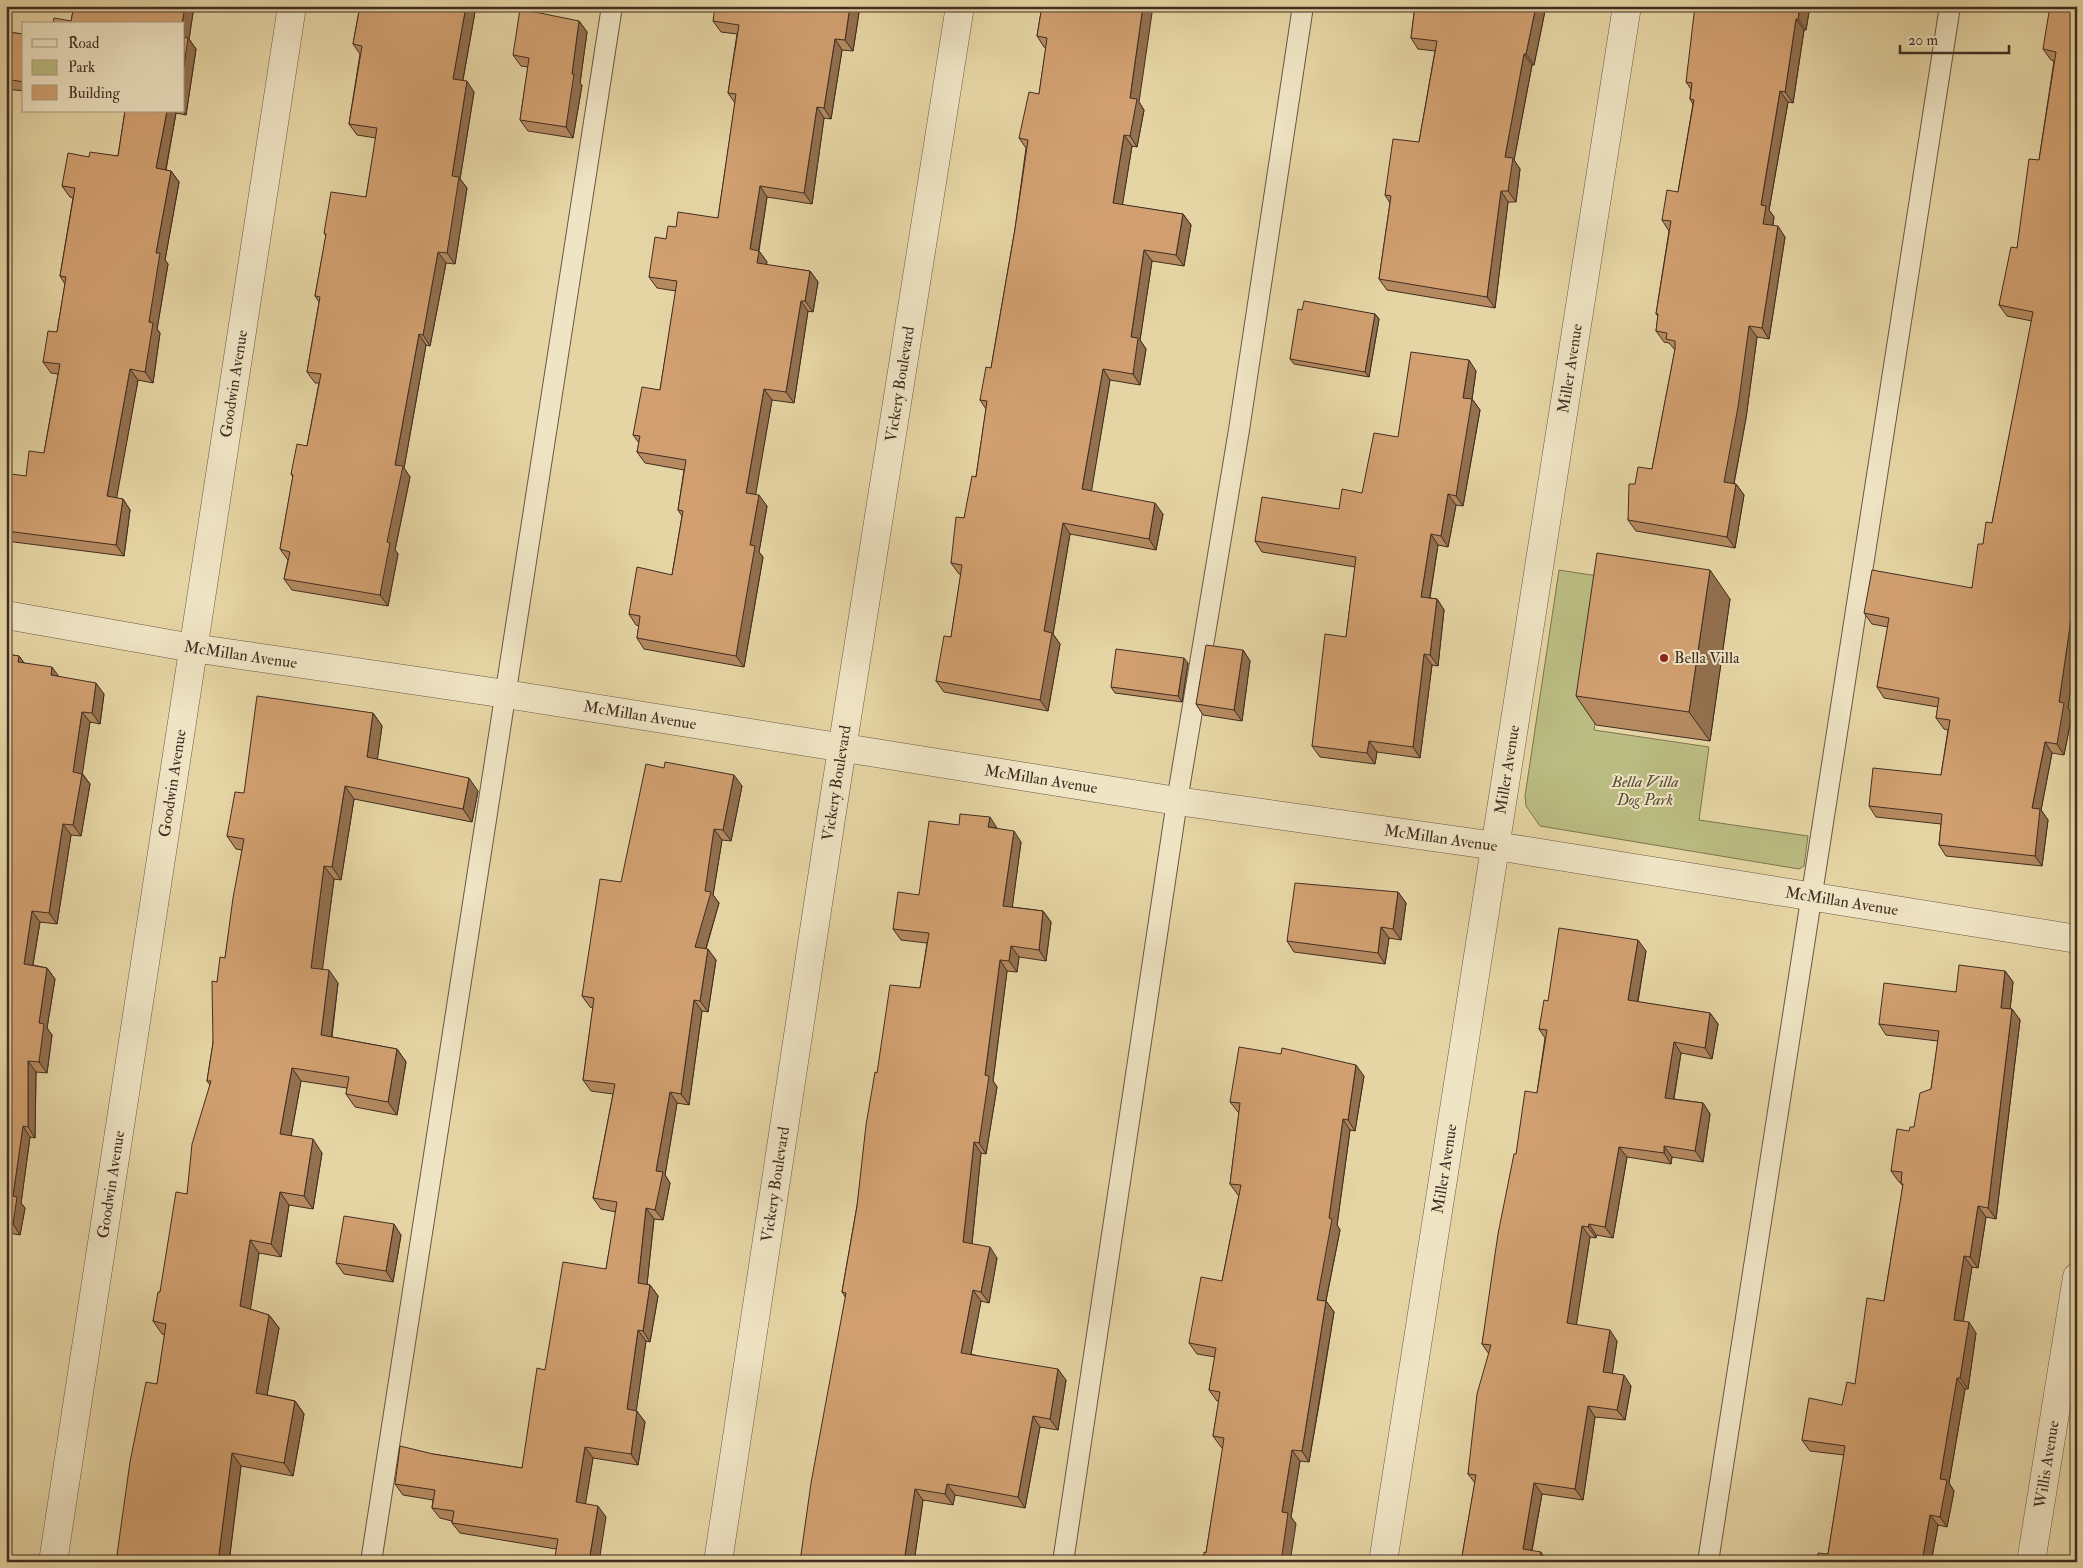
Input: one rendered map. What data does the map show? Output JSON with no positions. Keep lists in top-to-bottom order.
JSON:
{
  "streets": {
    "street": [
      "Miller Avenue",
      "Goodwin Avenue",
      "Vickery Boulevard",
      "McMillan Avenue",
      "Willis Avenue"
    ]
  },
  "crossings": [
    ["Miller Avenue", "McMillan Avenue"],
    ["Goodwin Avenue", "McMillan Avenue"],
    ["Vickery Boulevard", "McMillan Avenue"]
  ],
  "parks": ["Bella Villa Dog Park"],
  "places": ["Bella Villa"],
  "legend": ["Road", "Park", "Building"],
  "scale_bar": "20 m"
}
